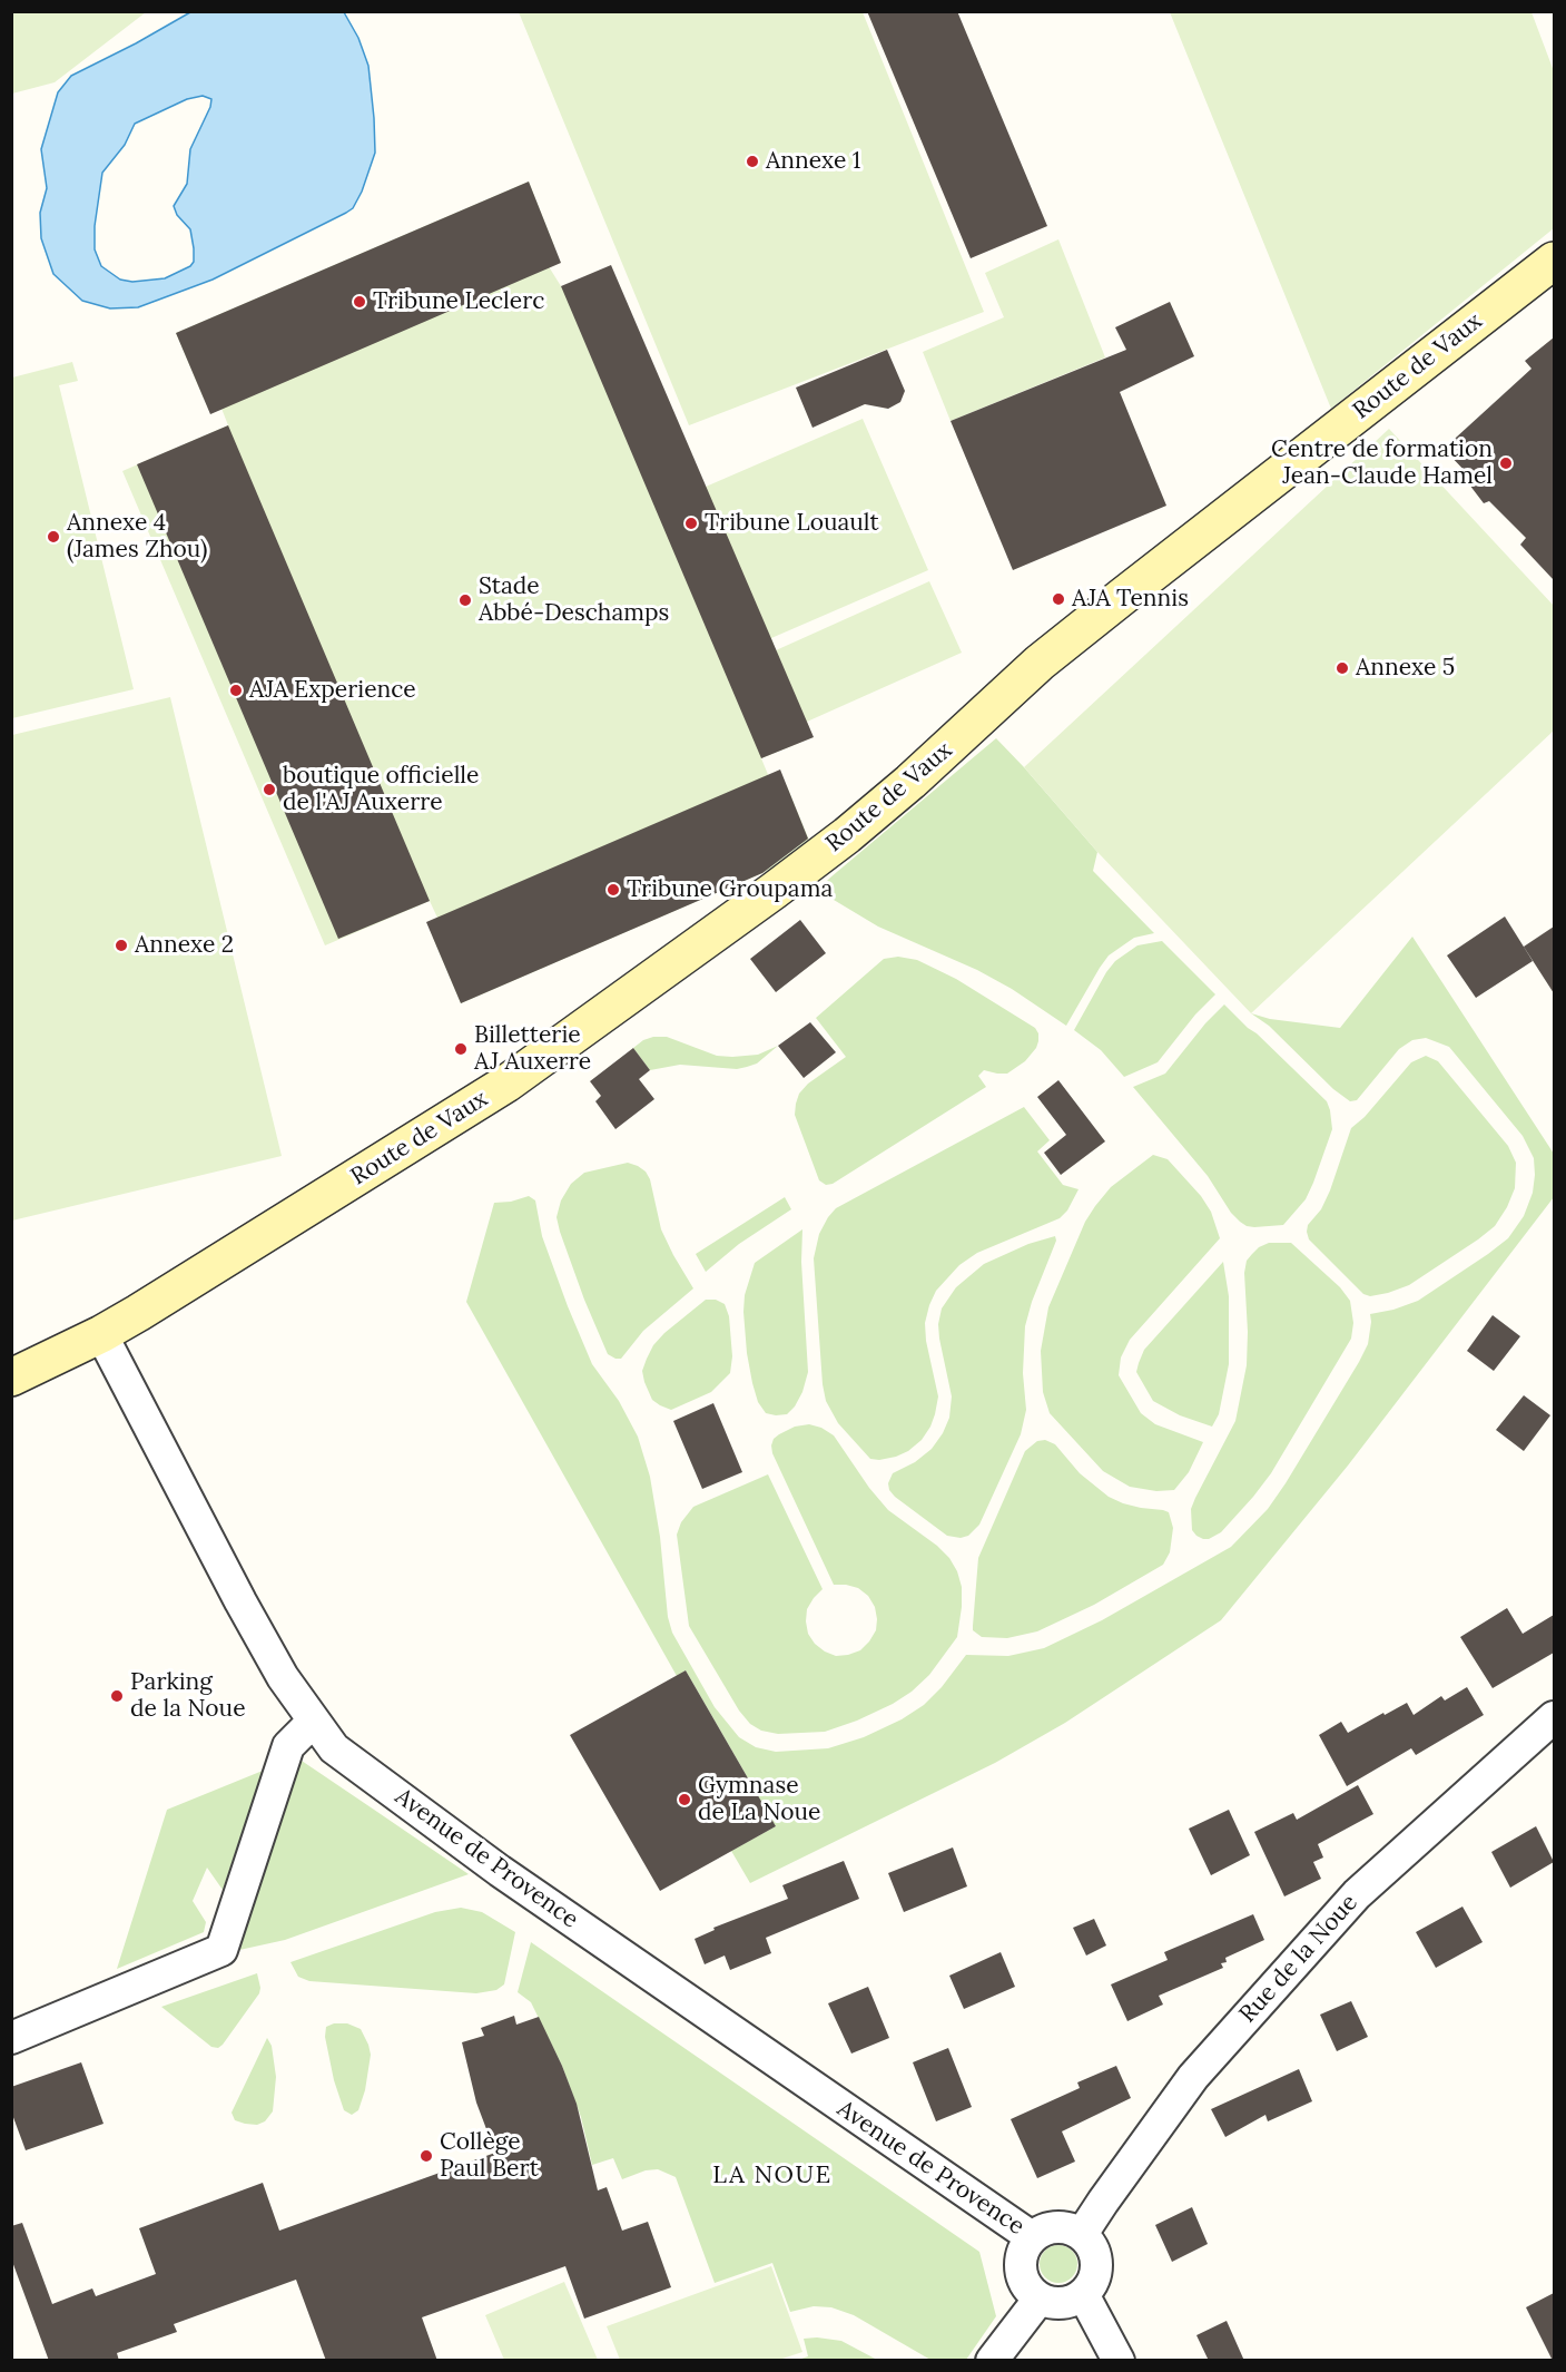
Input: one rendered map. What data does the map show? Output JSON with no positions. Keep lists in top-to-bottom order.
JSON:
{
  "streets": {
    "street": ["Route de Vaux", "Avenue de Provence", "Rue de la Noue"]
  },
  "crossings": [
    ["Route de Vaux", "Avenue de Provence"],
    ["Avenue de Provence", "Rue de la Noue"]
  ],
  "districts": ["LA NOUE"],
  "places": [
    "Annexe 1",
    "Tribune Leclerc",
    "Centre de formation Jean-Claude Hamel",
    "Tribune Louault",
    "Annexe 4 (James Zhou)",
    "AJA Tennis",
    "Stade Abbé-Deschamps",
    "Annexe 5",
    "AJA Experience",
    "boutique officielle de l'AJ Auxerre",
    "Tribune Groupama",
    "Annexe 2",
    "Billetterie AJ Auxerre",
    "Parking de la Noue",
    "Gymnase de La Noue",
    "Collège Paul Bert"
  ]
}
